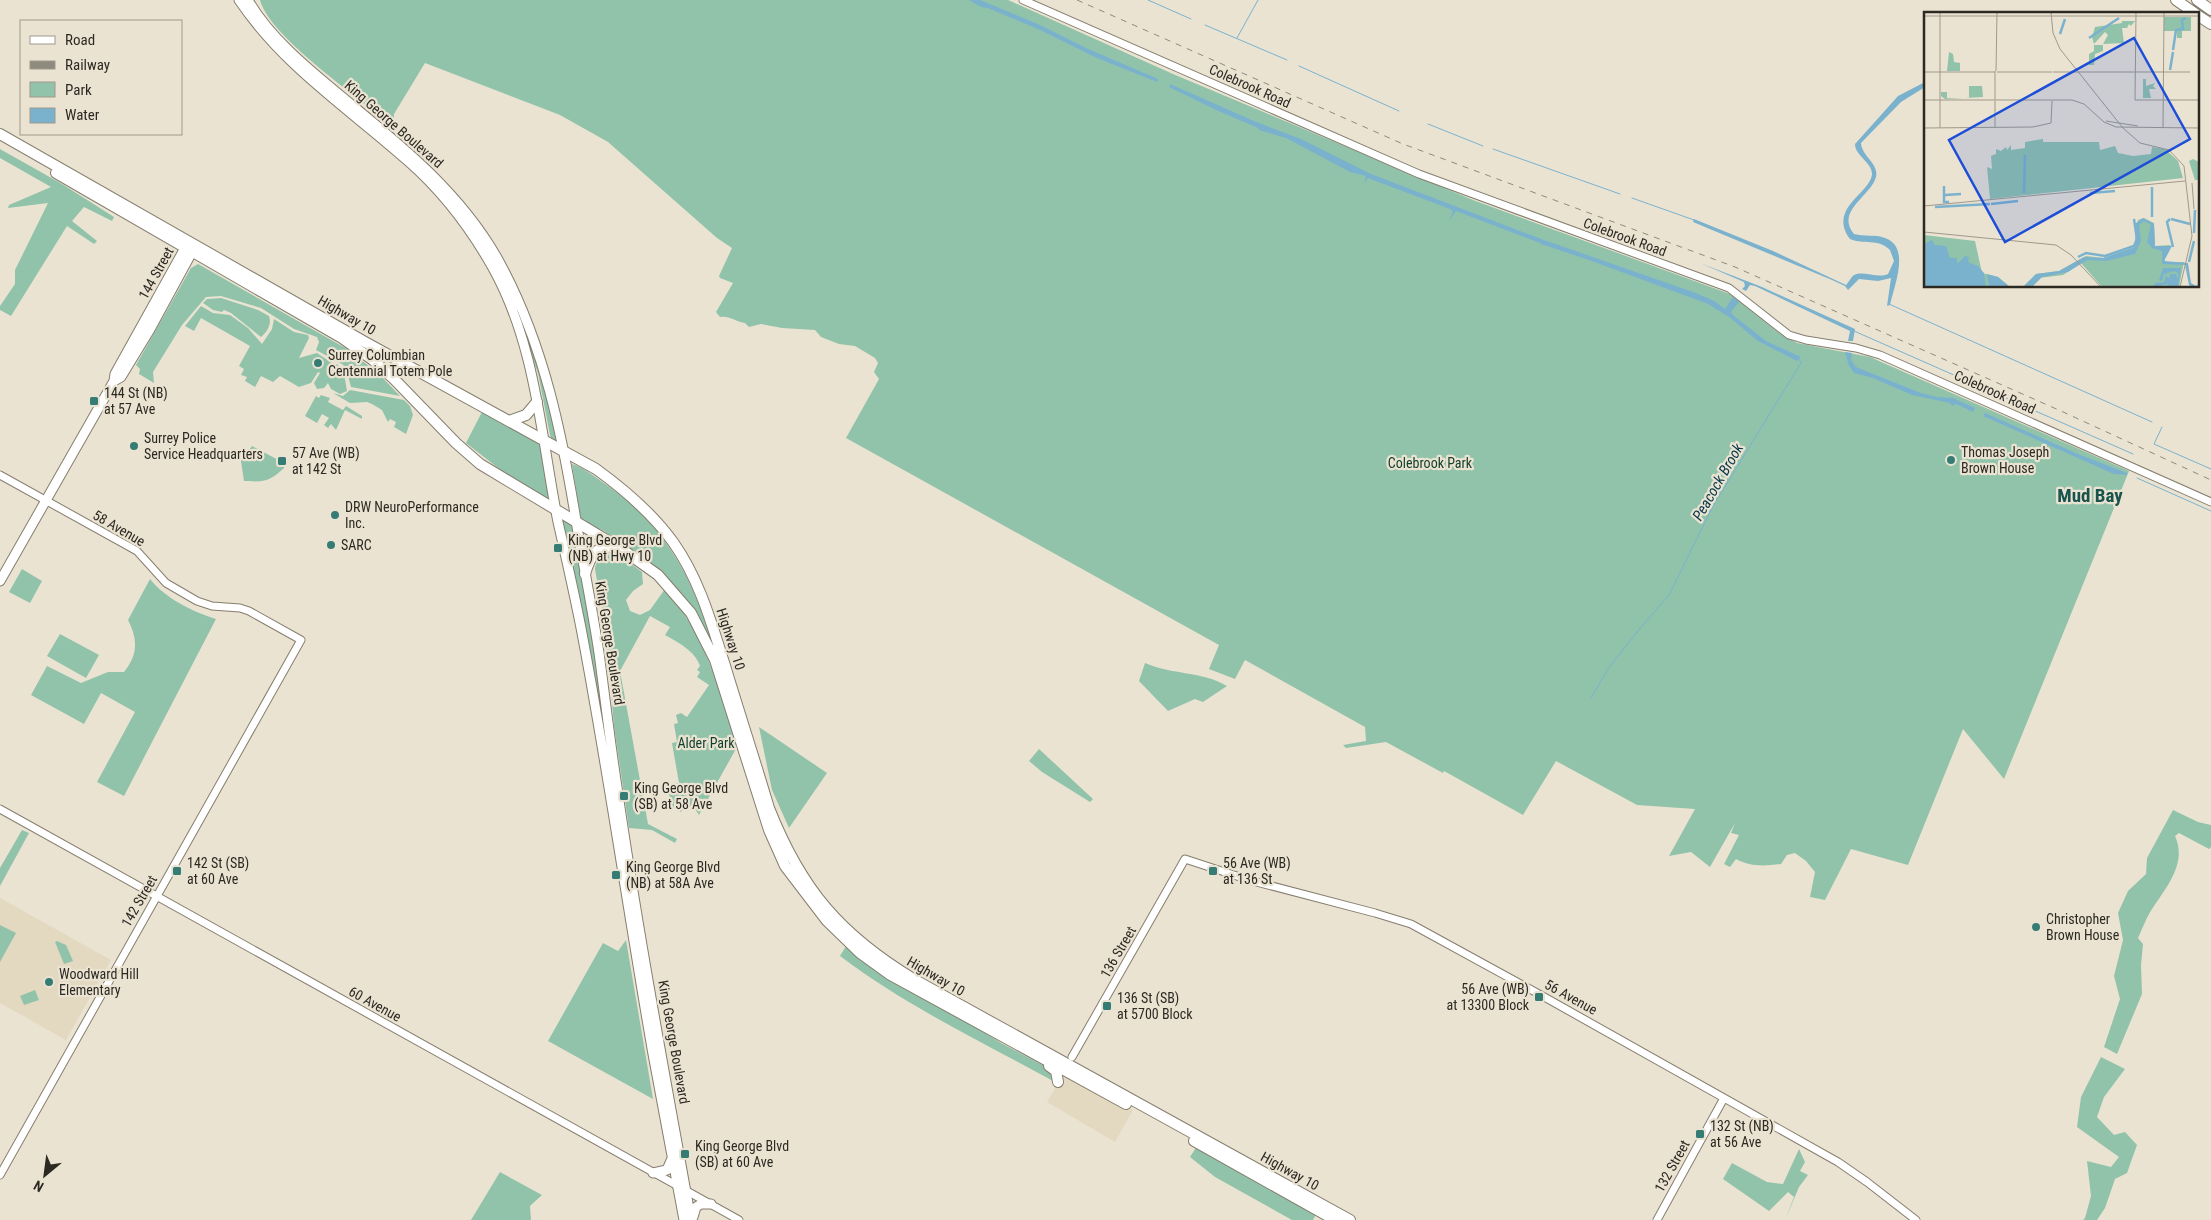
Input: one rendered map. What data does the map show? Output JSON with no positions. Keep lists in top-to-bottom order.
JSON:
{
  "streets": {
    "highway": ["Highway 10"],
    "main road": ["King George Boulevard", "144 Street"],
    "street": [
      "Colebrook Road",
      "58 Avenue",
      "142 Street",
      "136 Street",
      "56 Avenue",
      "60 Avenue",
      "132 Street"
    ]
  },
  "crossings": [
    ["King George Boulevard", "Highway 10"],
    ["King George Boulevard", "60 Avenue"],
    ["144 Street", "Highway 10"],
    ["144 Street", "58 Avenue"],
    ["58 Avenue", "142 Street"],
    ["142 Street", "60 Avenue"],
    ["136 Street", "56 Avenue"],
    ["56 Avenue", "132 Street"]
  ],
  "districts": ["Mud Bay"],
  "water": ["Peacock Brook"],
  "parks": ["Colebrook Park", "Alder Park"],
  "places": {
    "other": [
      "Surrey Columbian Centennial Totem Pole",
      "Surrey Police Service Headquarters",
      "Thomas Joseph Brown House",
      "DRW NeuroPerformance Inc.",
      "SARC",
      "Christopher Brown House",
      "Woodward Hill Elementary"
    ],
    "transit": [
      "144 St (NB) at 57 Ave",
      "57 Ave (WB) at 142 St",
      "King George Blvd (NB) at Hwy 10",
      "King George Blvd (SB) at 58 Ave",
      "142 St (SB) at 60 Ave",
      "56 Ave (WB) at 136 St",
      "King George Blvd (NB) at 58A Ave",
      "56 Ave (WB) at 13300 Block",
      "136 St (SB) at 5700 Block",
      "132 St (NB) at 56 Ave",
      "King George Blvd (SB) at 60 Ave"
    ]
  },
  "legend": [
    "Road",
    "Railway",
    "Park",
    "Water"
  ],
  "north": "bottom left"
}
